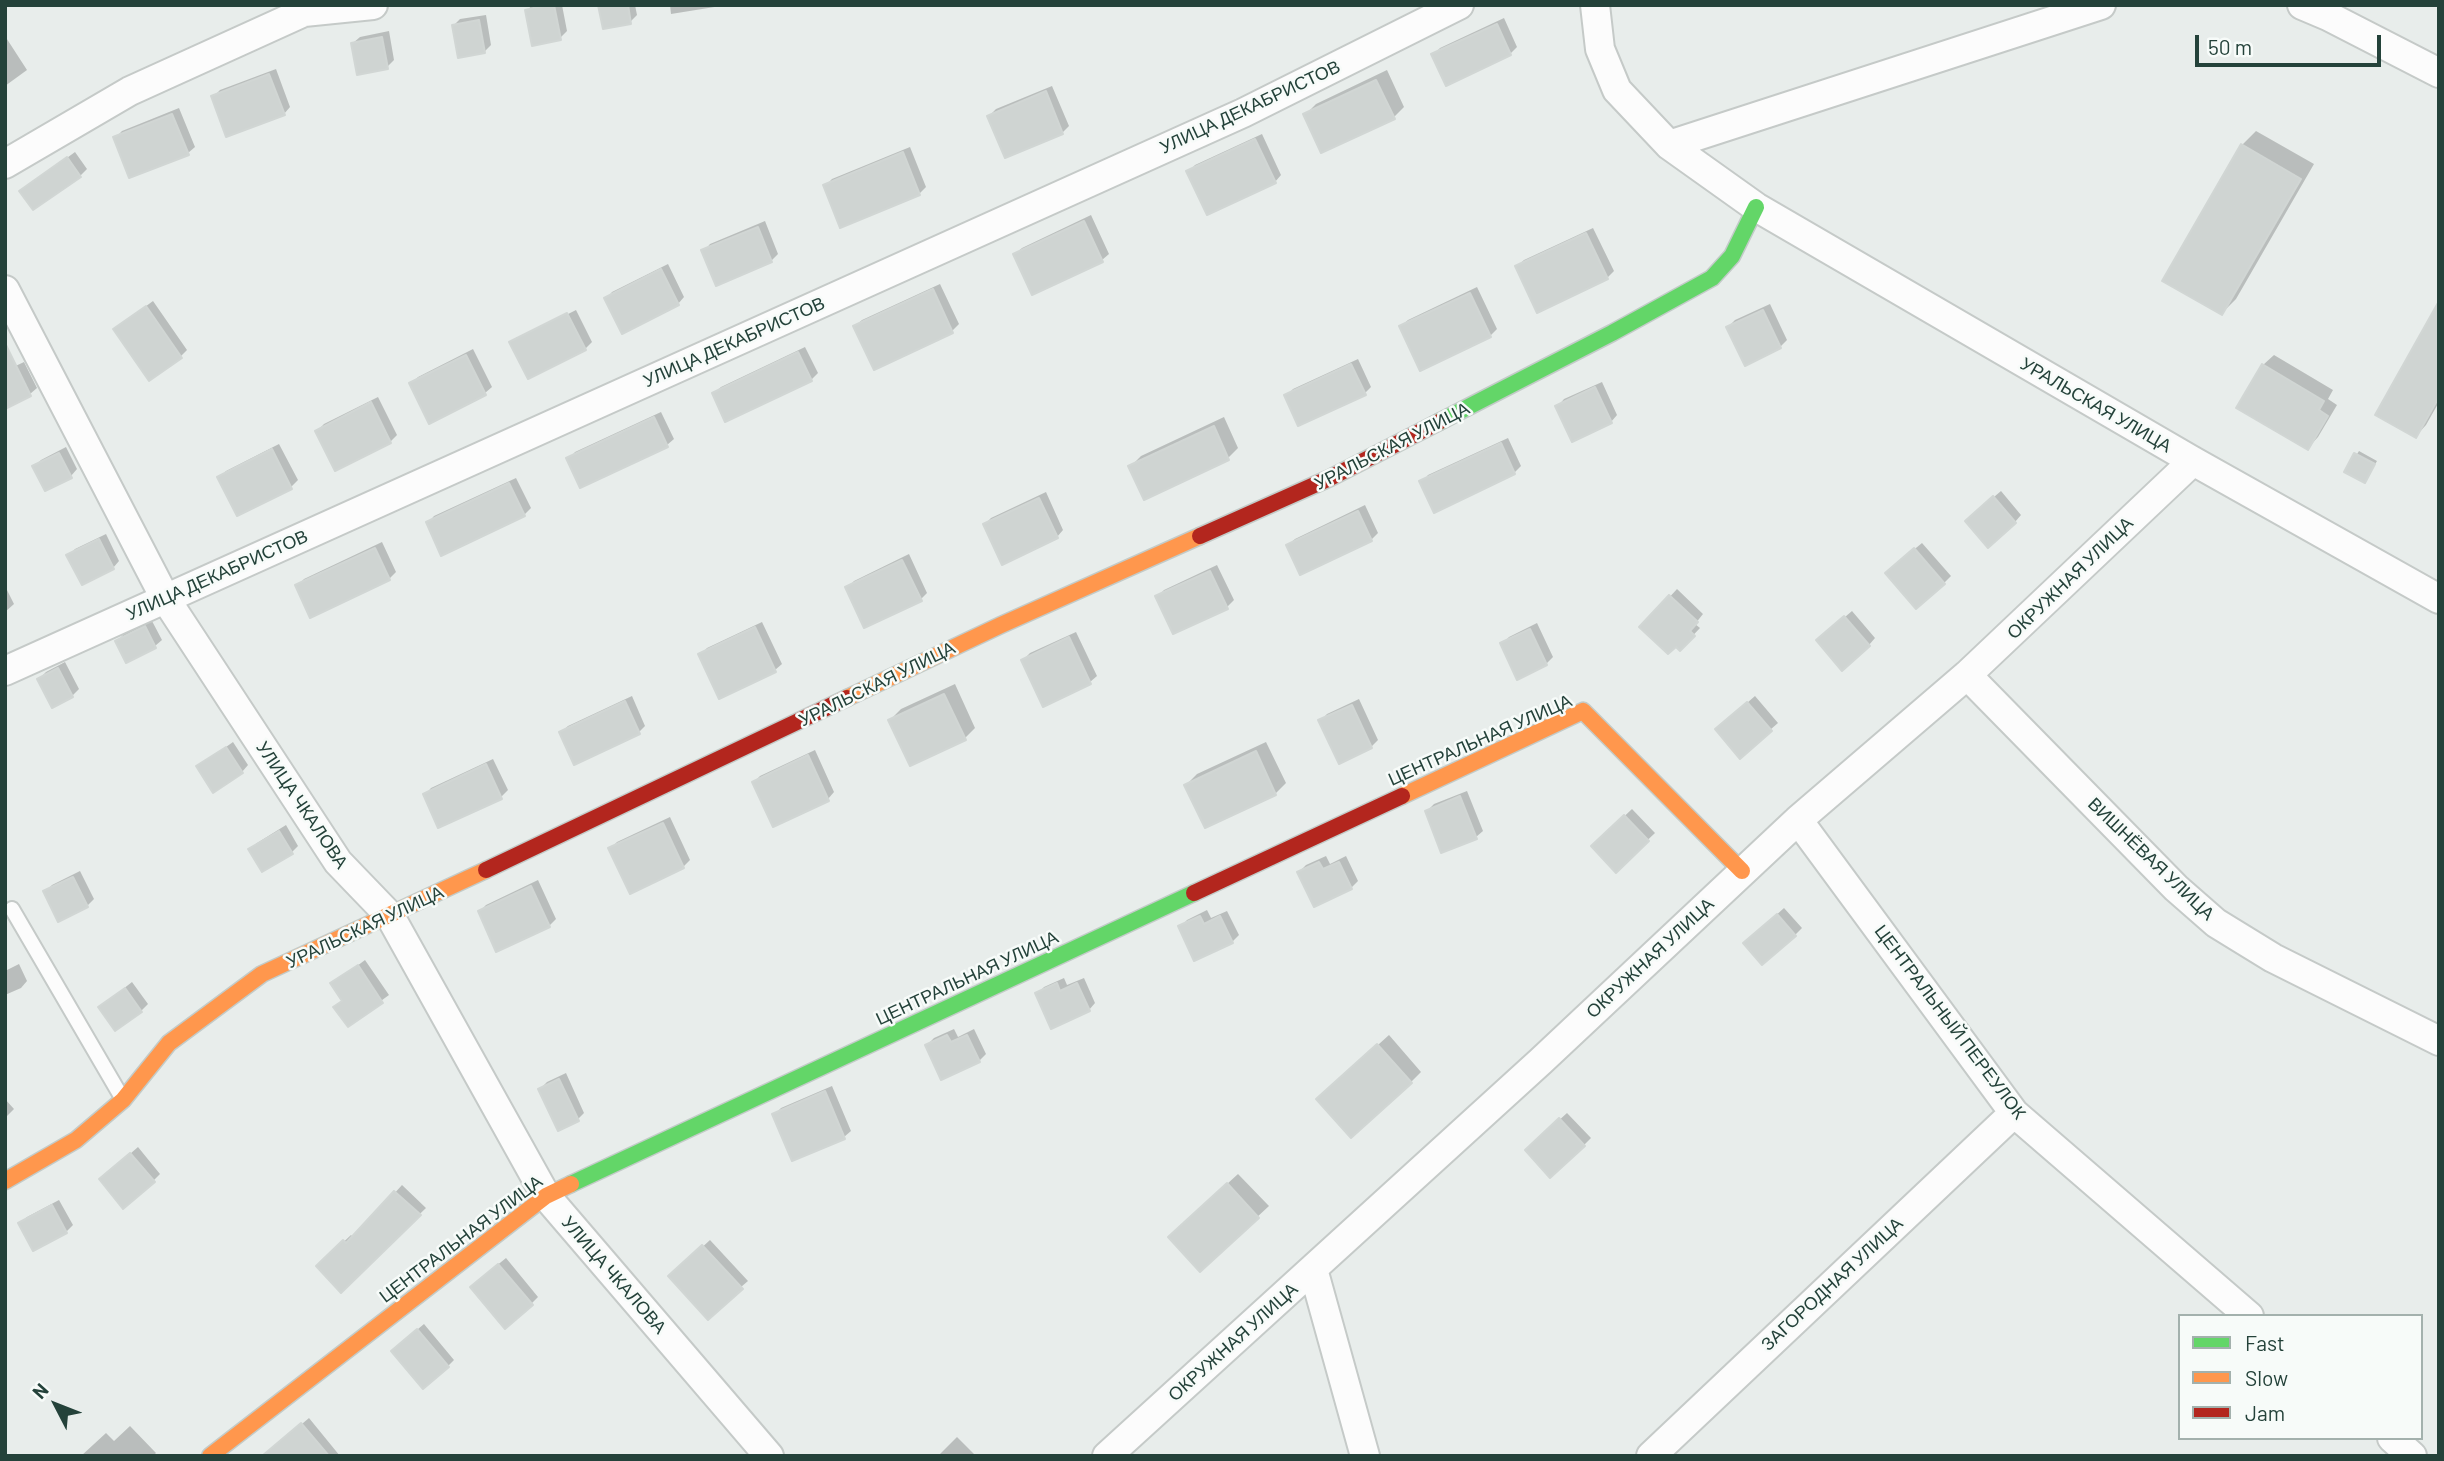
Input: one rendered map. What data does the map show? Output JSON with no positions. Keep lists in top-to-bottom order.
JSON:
{
  "streets": {
    "street": [
      "УЛИЦА ДЕКАБРИСТОВ",
      "УРАЛЬСКАЯ УЛИЦА",
      "ОКРУЖНАЯ УЛИЦА",
      "ЦЕНТРАЛЬНАЯ УЛИЦА",
      "УЛИЦА ЧКАЛОВА",
      "ВИШНЁВАЯ УЛИЦА",
      "ЦЕНТРАЛЬНЫЙ ПЕРЕУЛОК",
      "ЗАГОРОДНАЯ УЛИЦА"
    ]
  },
  "crossings": [
    ["УЛИЦА ДЕКАБРИСТОВ", "УЛИЦА ЧКАЛОВА"],
    ["УРАЛЬСКАЯ УЛИЦА", "ОКРУЖНАЯ УЛИЦА"],
    ["УРАЛЬСКАЯ УЛИЦА", "УЛИЦА ЧКАЛОВА"],
    ["ОКРУЖНАЯ УЛИЦА", "ЦЕНТРАЛЬНАЯ УЛИЦА"],
    ["ОКРУЖНАЯ УЛИЦА", "ВИШНЁВАЯ УЛИЦА"],
    ["ОКРУЖНАЯ УЛИЦА", "ЦЕНТРАЛЬНЫЙ ПЕРЕУЛОК"],
    ["ЦЕНТРАЛЬНАЯ УЛИЦА", "УЛИЦА ЧКАЛОВА"],
    ["ЦЕНТРАЛЬНЫЙ ПЕРЕУЛОК", "ЗАГОРОДНАЯ УЛИЦА"]
  ],
  "legend": ["Fast", "Slow", "Jam"],
  "scale_bar": "50 m",
  "north": "top left"
}
